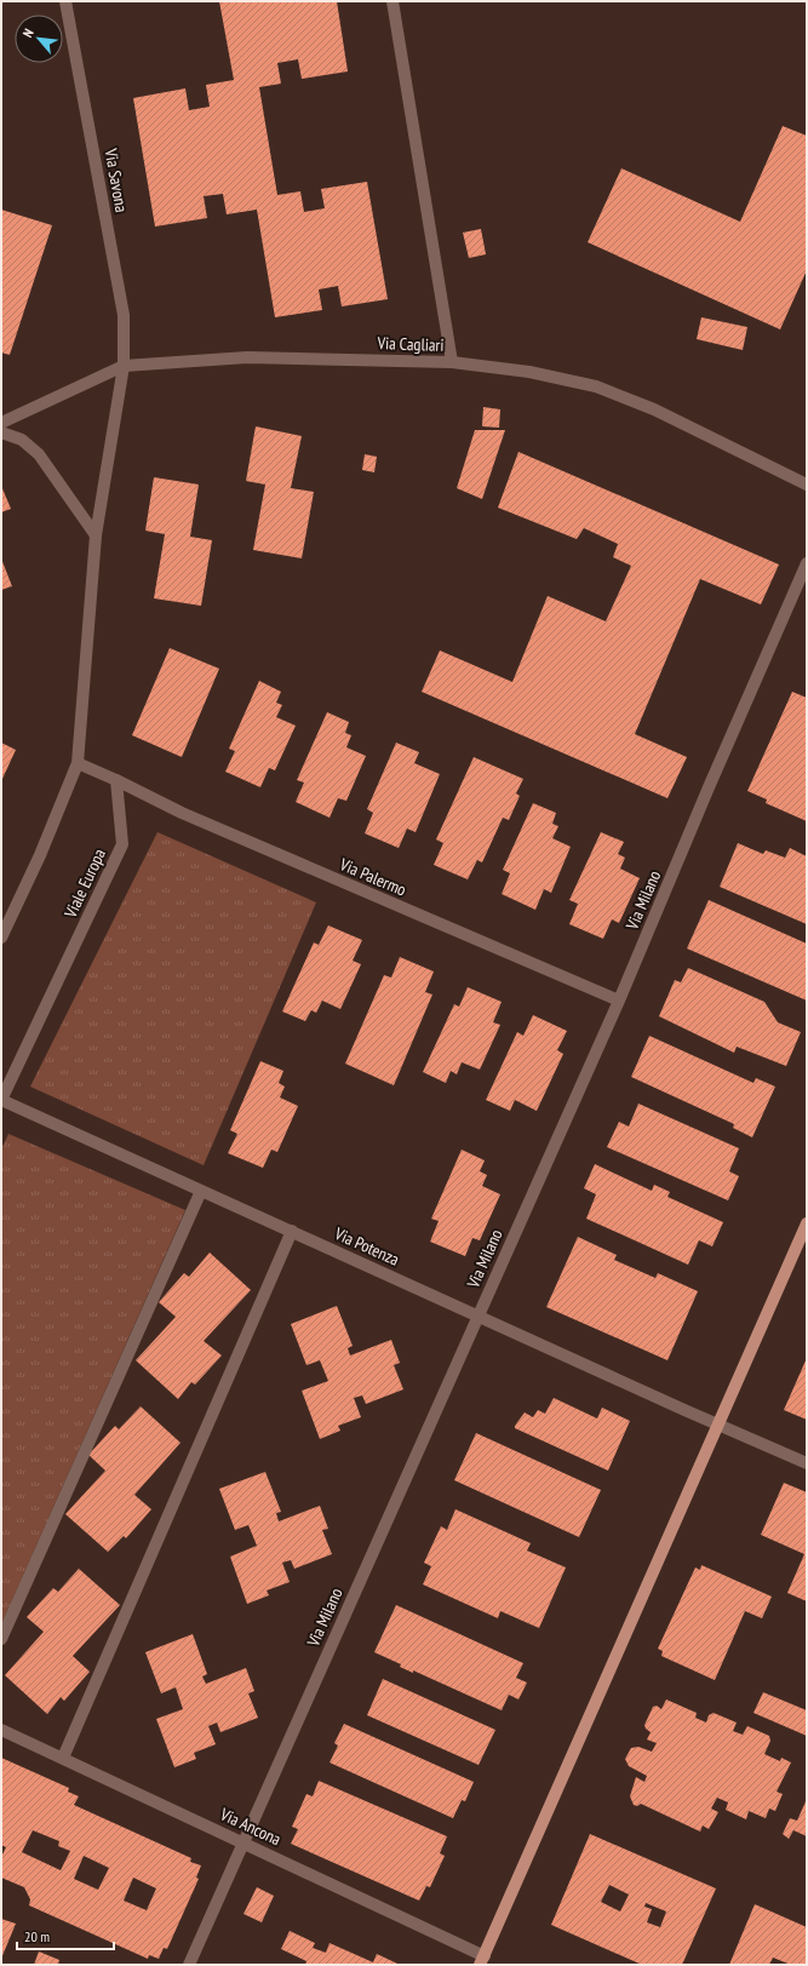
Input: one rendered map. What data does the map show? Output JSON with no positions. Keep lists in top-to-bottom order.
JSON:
{
  "streets": {
    "street": [
      "Via Savona",
      "Via Cagliari",
      "Via Palermo",
      "Viale Europa",
      "Via Milano",
      "Via Potenza",
      "Via Ancona"
    ]
  },
  "crossings": [
    ["Via Savona", "Via Cagliari"],
    ["Via Palermo", "Viale Europa"],
    ["Via Palermo", "Via Milano"],
    ["Viale Europa", "Via Potenza"],
    ["Via Milano", "Via Potenza"],
    ["Via Milano", "Via Ancona"]
  ],
  "scale_bar": "20 m",
  "north": "top left"
}
